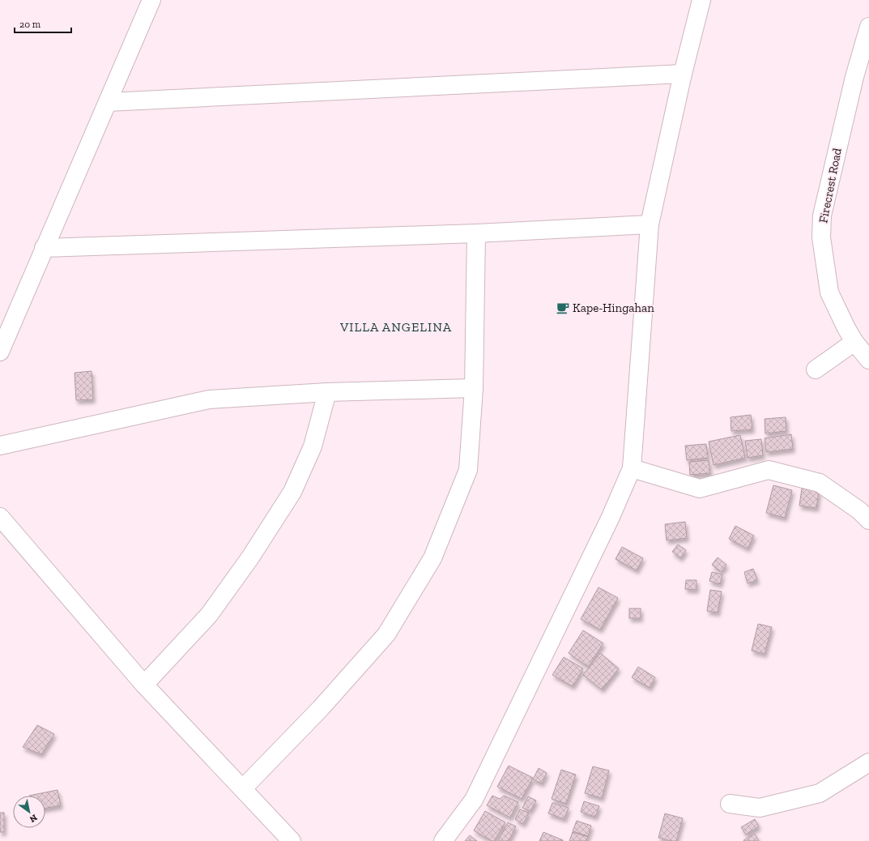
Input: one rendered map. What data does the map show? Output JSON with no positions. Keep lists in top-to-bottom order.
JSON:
{
  "streets": {
    "street": ["Firecrest Road"]
  },
  "districts": ["VILLA ANGELINA"],
  "places": {
    "cafe": ["Kape-Hingahan"]
  },
  "scale_bar": "20 m",
  "north": "bottom right"
}
